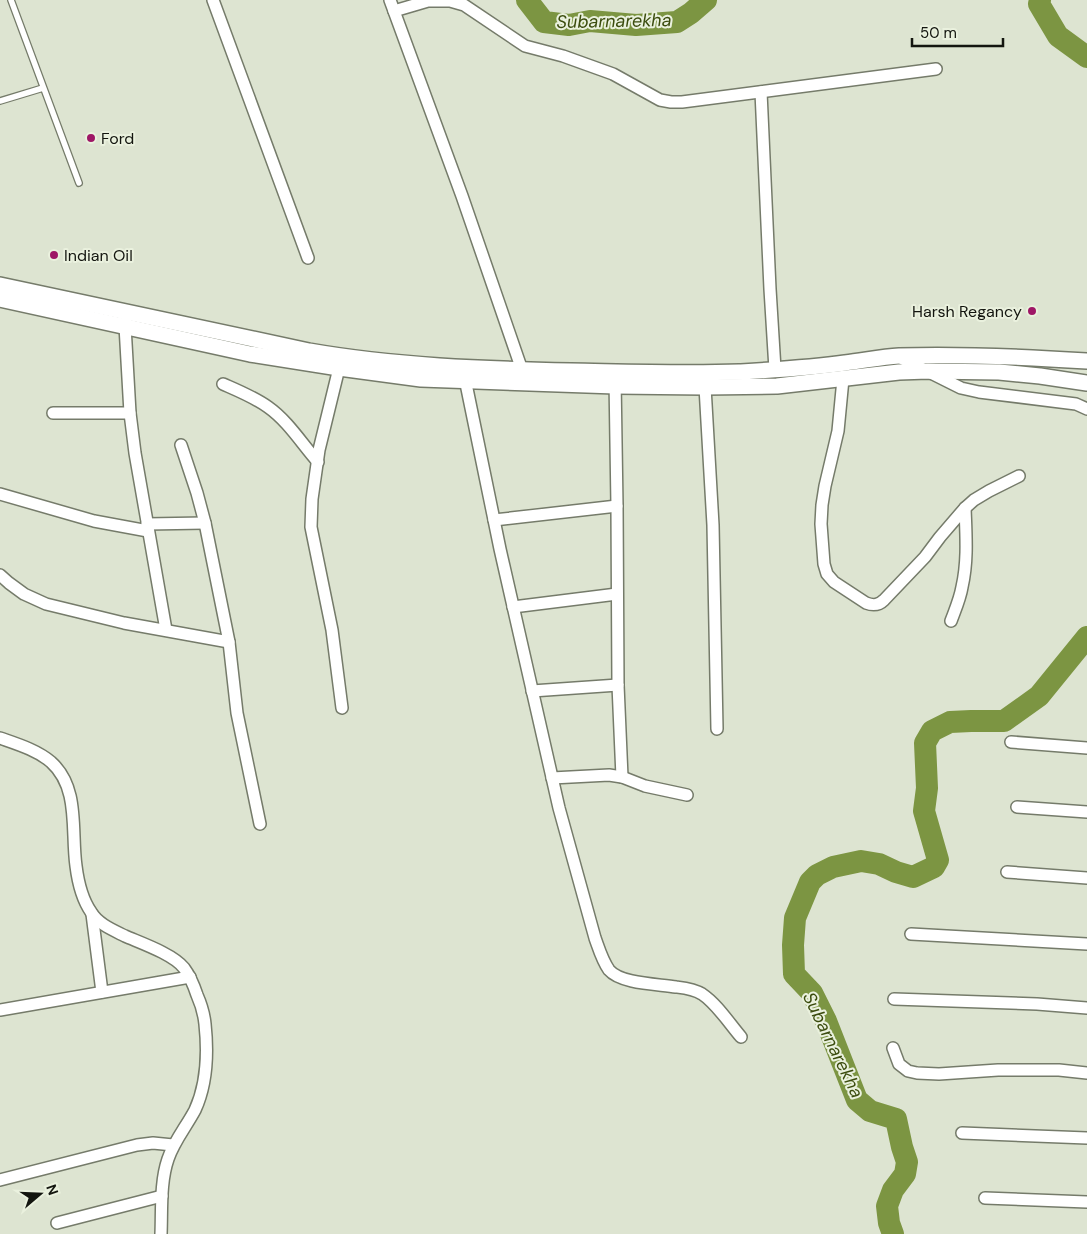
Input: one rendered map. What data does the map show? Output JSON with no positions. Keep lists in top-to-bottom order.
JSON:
{
  "water": ["Subarnarekha"],
  "places": ["Ford", "Indian Oil", "Harsh Regancy"],
  "scale_bar": "50 m",
  "north": "right"
}
